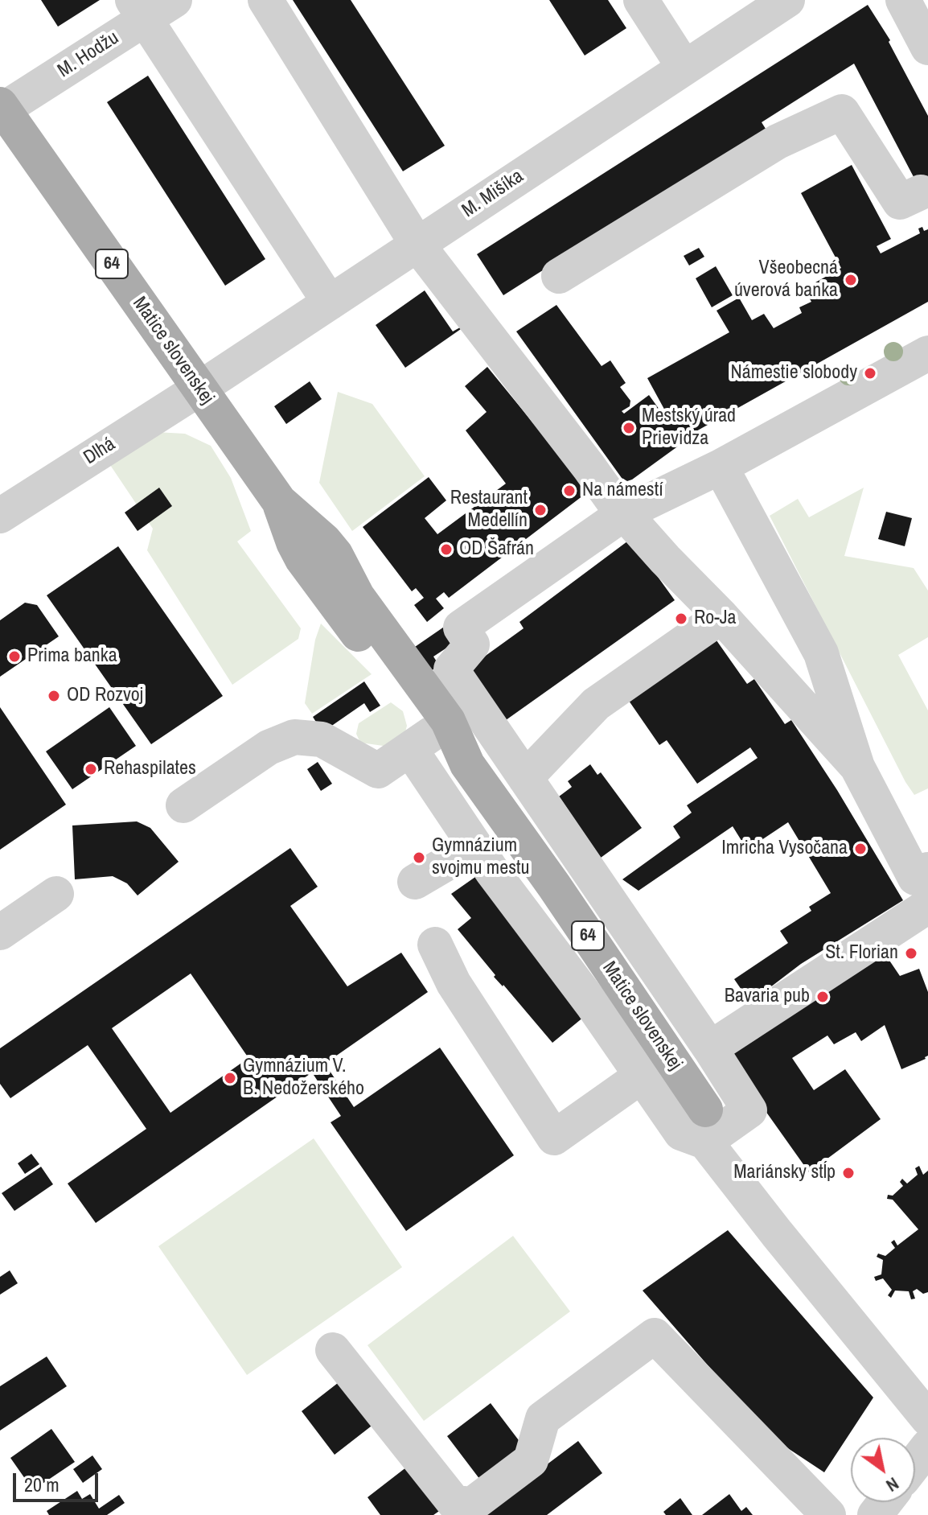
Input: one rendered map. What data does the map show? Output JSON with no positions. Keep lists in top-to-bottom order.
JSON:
{
  "streets": {
    "main road": ["64", "Matice slovenskej"],
    "street": ["M. Hodžu", "M. Mišíka", "Dlhá"]
  },
  "crossings": [
    ["M. Hodžu", "Matice slovenskej"],
    ["M. Mišíka", "Matice slovenskej"],
    ["M. Mišíka", "Dlhá"],
    ["Matice slovenskej", "Dlhá"]
  ],
  "places": [
    "Všeobecná úverová banka",
    "Námestie slobody",
    "Mestský úrad Prievidza",
    "Na námestí",
    "Restaurant Medellín",
    "OD Šafrán",
    "Ro-Ja",
    "Prima banka",
    "OD Rozvoj",
    "Rehaspilates",
    "Imricha Vysočana",
    "Gymnázium svojmu mestu",
    "St. Florian",
    "Bavaria pub",
    "Gymnázium V. B. Nedožerského",
    "Mariánsky stĺp"
  ],
  "scale_bar": "20 m",
  "north": "bottom right"
}
